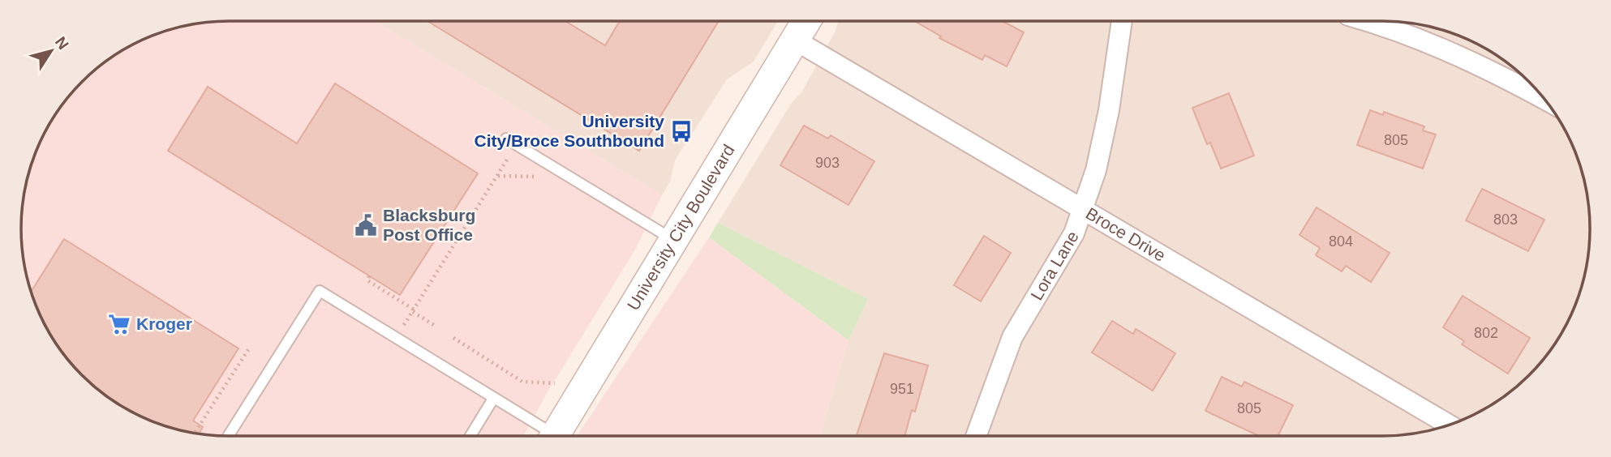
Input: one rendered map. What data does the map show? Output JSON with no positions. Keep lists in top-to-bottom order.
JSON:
{
  "streets": {
    "main road": ["University City Boulevard"],
    "street": ["Broce Drive", "Lora Lane"]
  },
  "crossings": [
    ["University City Boulevard", "Broce Drive"],
    ["Broce Drive", "Lora Lane"]
  ],
  "places": {
    "bus stop": ["University City/Broce Southbound"],
    "public building": ["Blacksburg Post Office"],
    "supermarket": ["Kroger"]
  },
  "house_numbers": [
    "805",
    "903",
    "803",
    "804",
    "802",
    "951",
    "805"
  ],
  "north": "top right"
}
